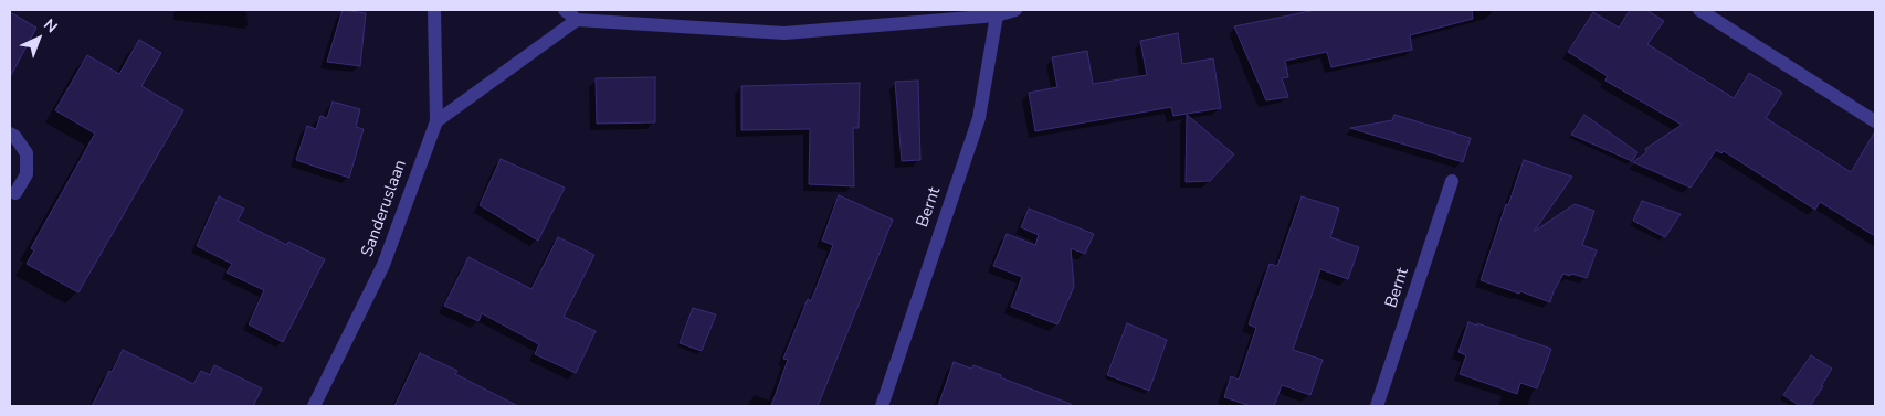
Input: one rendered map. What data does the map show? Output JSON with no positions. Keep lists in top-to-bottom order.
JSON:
{
  "streets": {
    "street": ["Bernt", "Sanderuslaan"]
  },
  "north": "top right"
}
